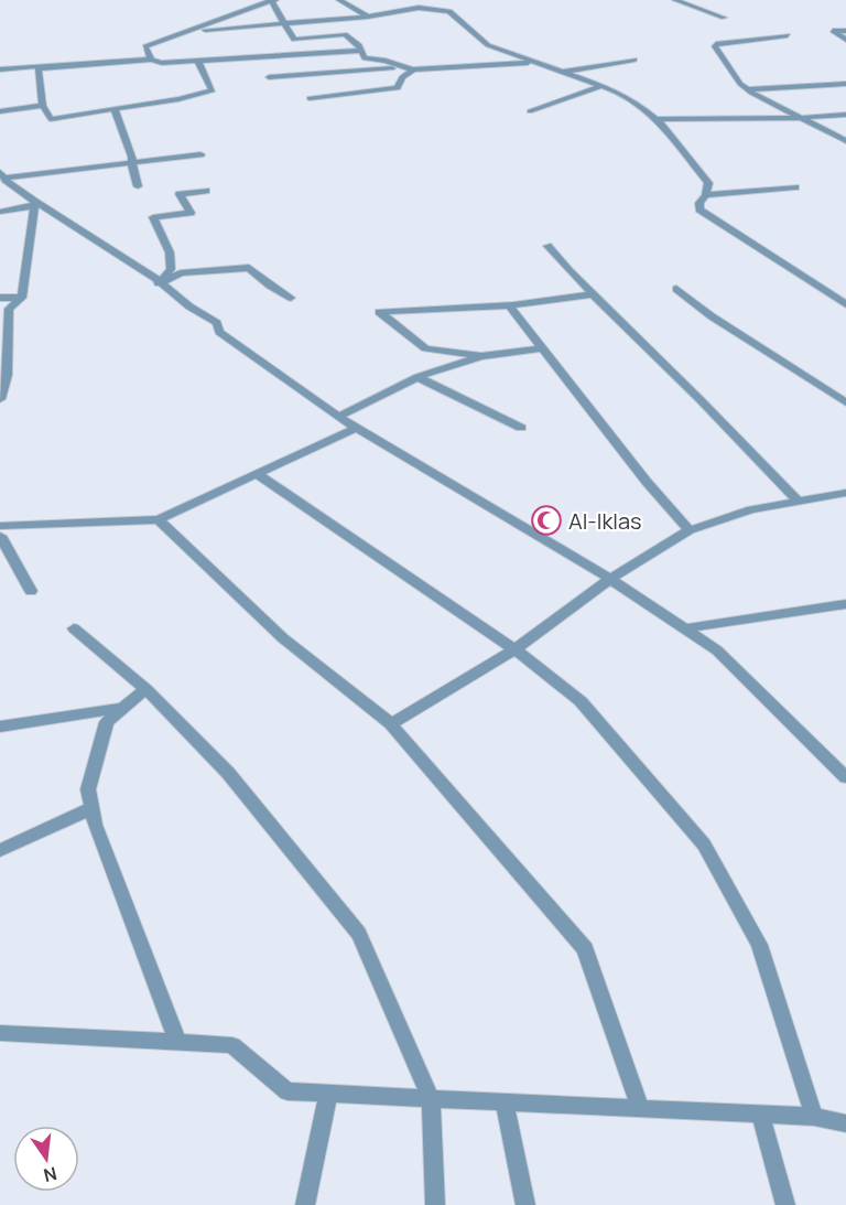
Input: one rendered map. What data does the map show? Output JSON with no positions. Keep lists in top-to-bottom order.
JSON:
{
  "places": {
    "mosque": ["Al-Iklas"]
  },
  "north": "bottom"
}
